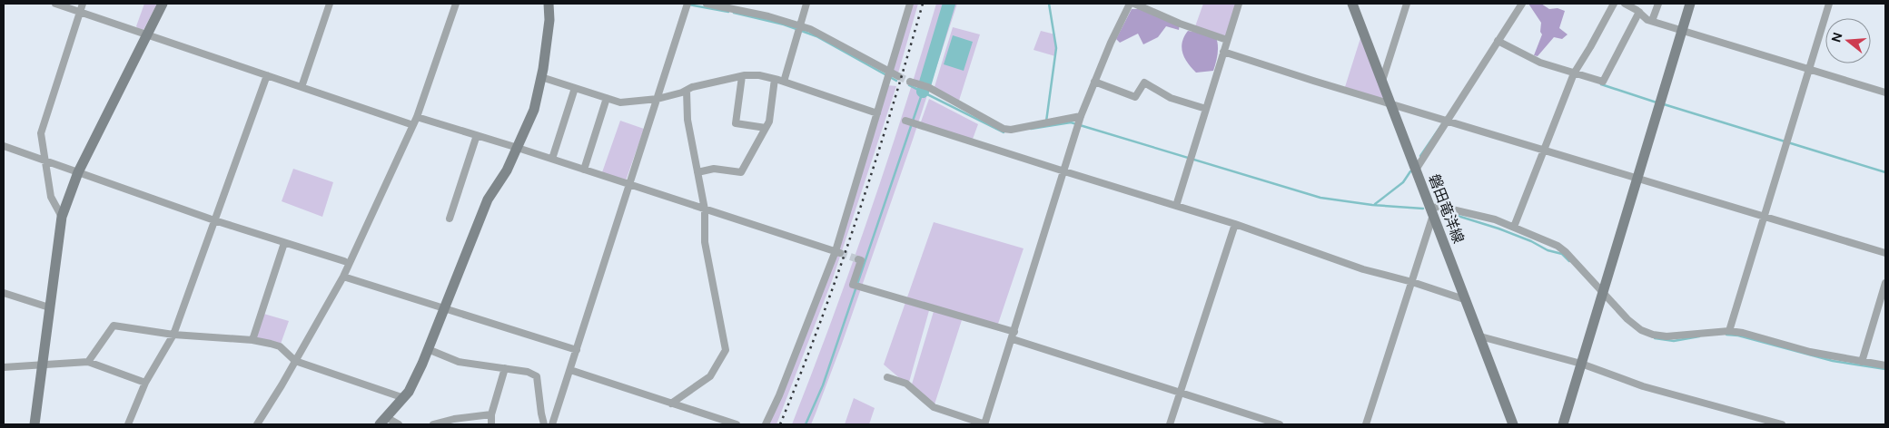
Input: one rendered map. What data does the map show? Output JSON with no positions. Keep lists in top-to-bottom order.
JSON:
{
  "streets": {
    "street": ["磐田竜洋線"]
  },
  "north": "left"
}
